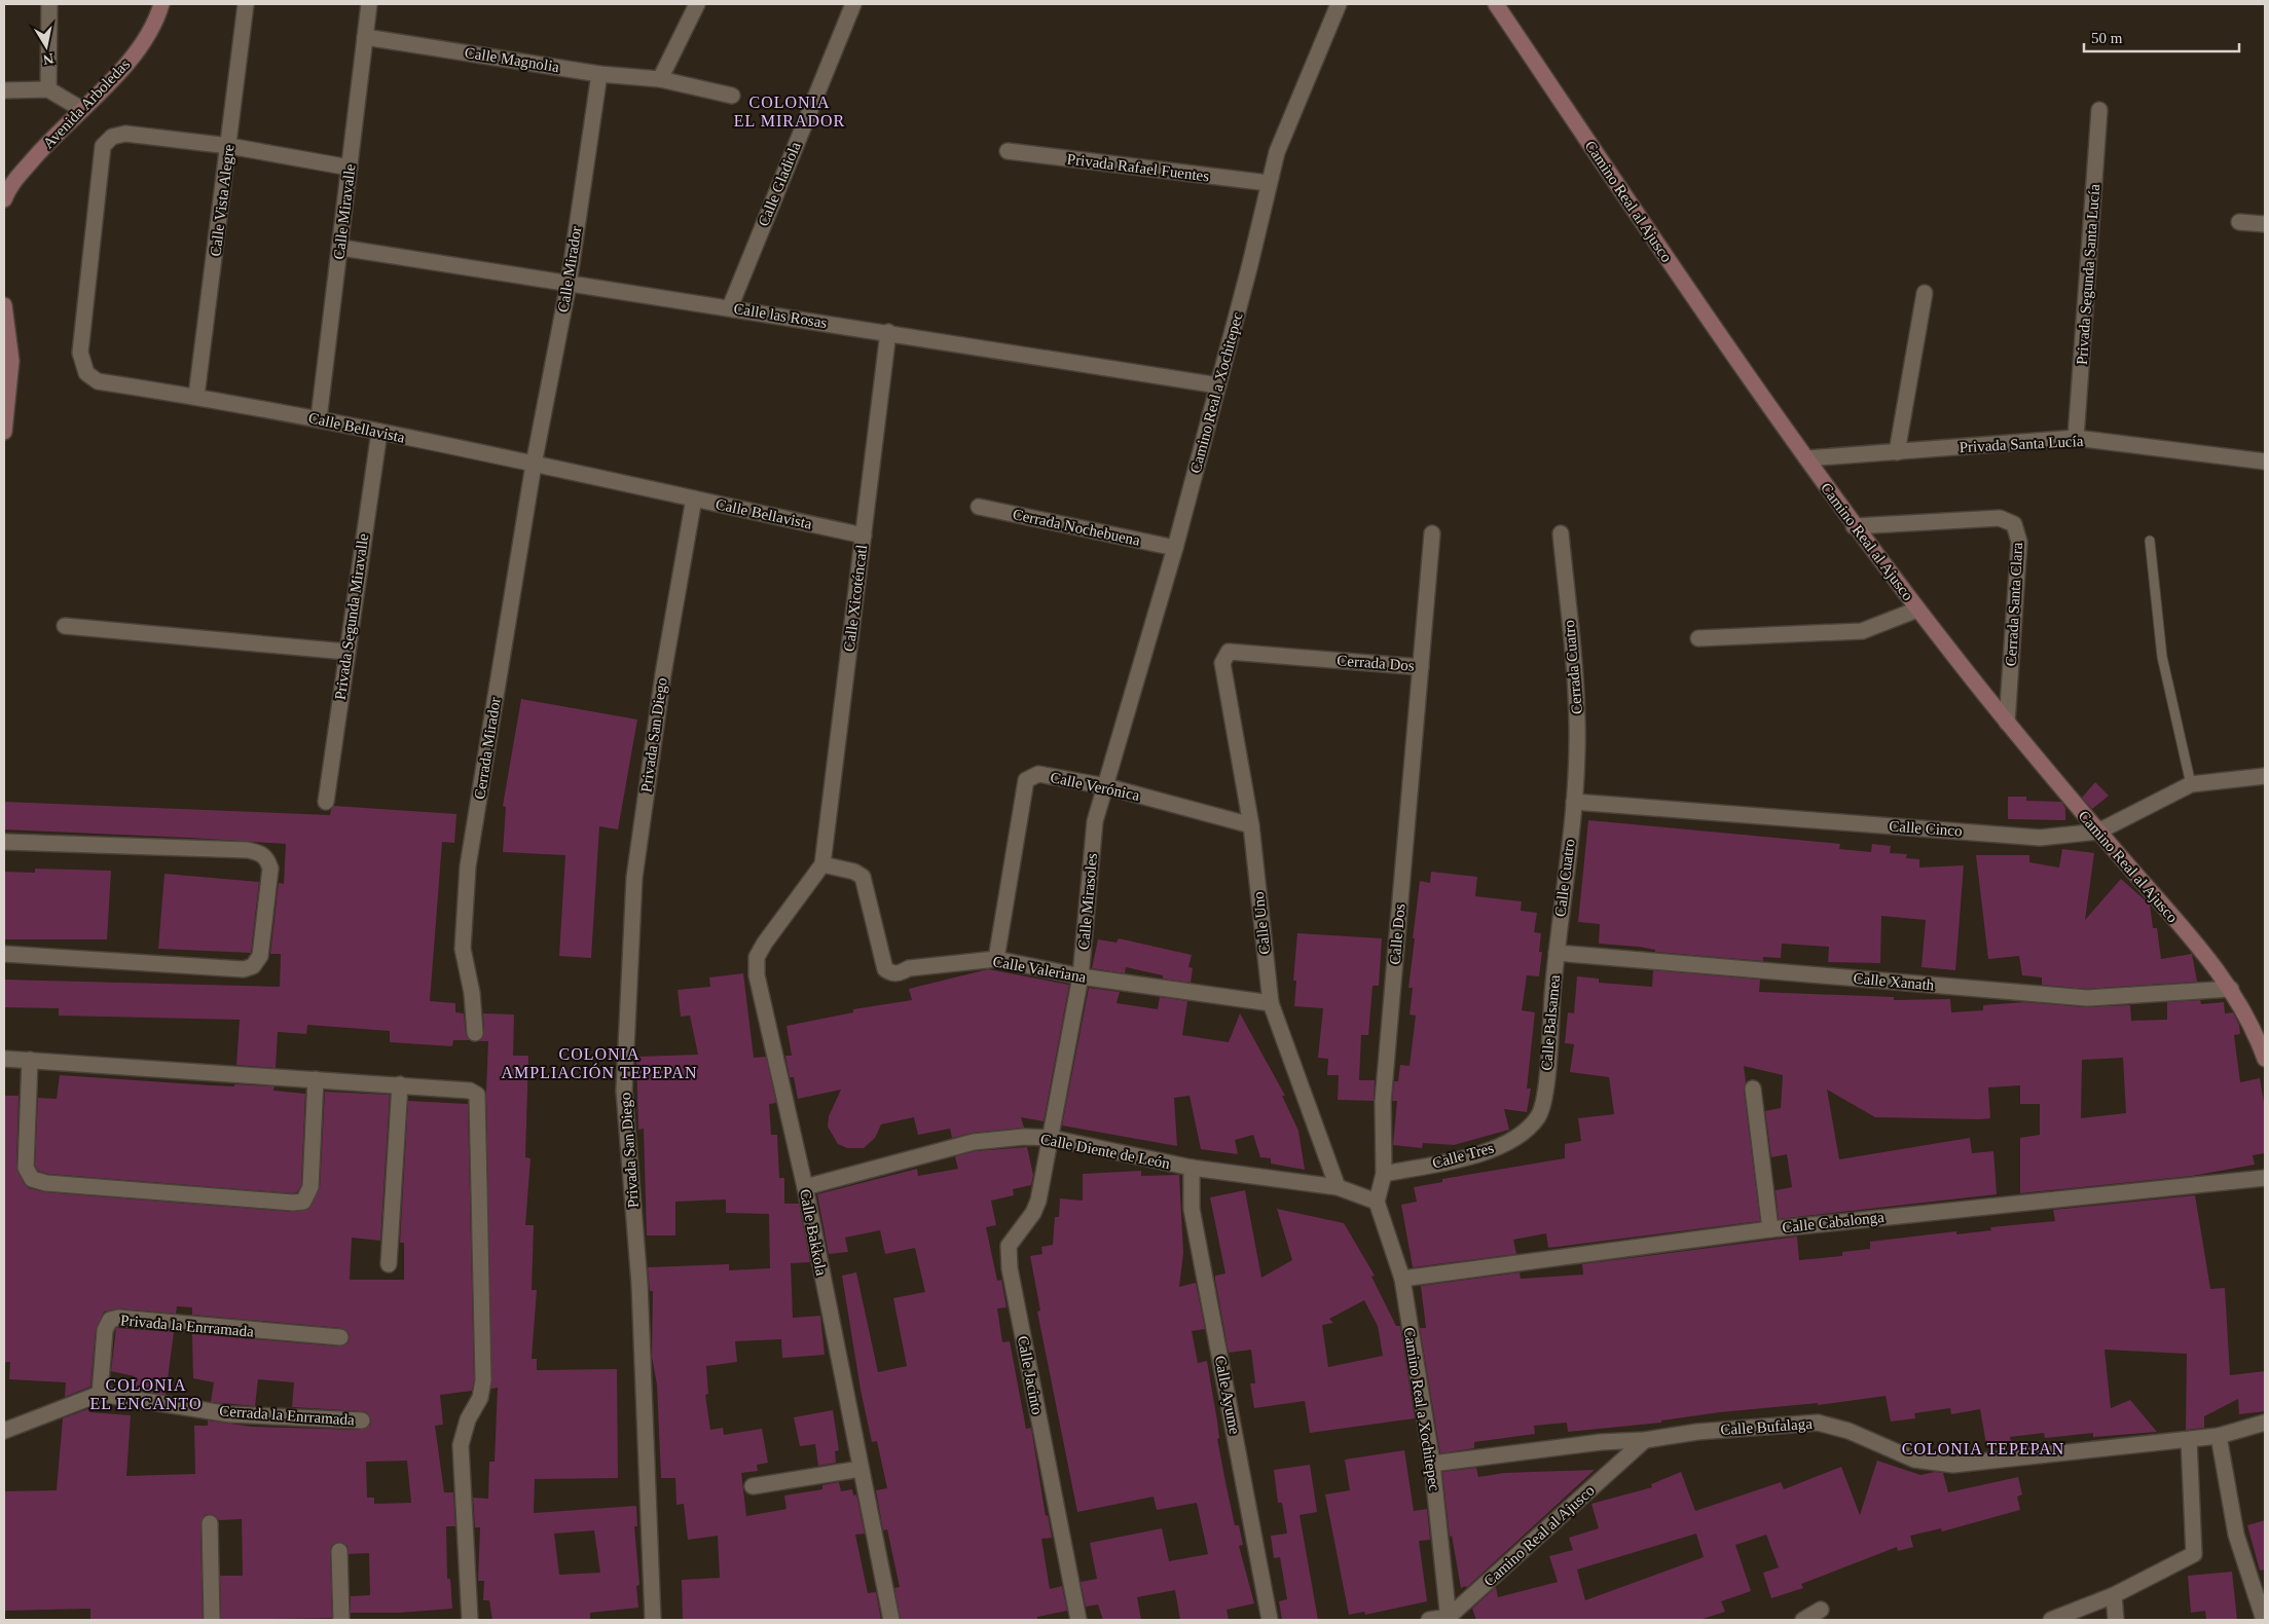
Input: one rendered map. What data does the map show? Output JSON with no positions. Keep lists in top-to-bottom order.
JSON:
{
  "streets": {
    "street": [
      "Calle Magnolia",
      "Avenida Arboledas",
      "Privada Rafael Fuentes",
      "Calle Gladiola",
      "Calle Vista Alegre",
      "Camino Real al Ajusco",
      "Calle Miravalle",
      "Calle Mirador",
      "Privada Segunda Santa Lucía",
      "Calle las Rosas",
      "Camino Real a Xochitepec",
      "Calle Bellavista",
      "Privada Santa Lucía",
      "Cerrada Nochebuena",
      "Calle Xicoténcatl",
      "Cerrada Santa Clara",
      "Privada Segunda Miravalle",
      "Cerrada Dos",
      "Cerrada Cuatro",
      "Privada San Diego",
      "Cerrada Mirador",
      "Calle Verónica",
      "Calle Cinco",
      "Calle Cuatro",
      "Calle Mirasoles",
      "Calle Uno",
      "Calle Dos",
      "Calle Valeriana",
      "Calle Xanath",
      "Calle Balsamea",
      "Calle Diente de León",
      "Calle Tres",
      "Calle Cabalonga",
      "Calle Bakkola",
      "Privada la Enrramada",
      "Calle Jacinto",
      "Calle Ayume",
      "Cerrada la Enrramada",
      "Calle Bufalaga"
    ]
  },
  "crossings": [
    ["Calle Magnolia", "Calle Miravalle"],
    ["Calle Magnolia", "Calle Mirador"],
    ["Privada Rafael Fuentes", "Camino Real a Xochitepec"],
    ["Calle Gladiola", "Calle las Rosas"],
    ["Calle Vista Alegre", "Calle Bellavista"],
    ["Camino Real al Ajusco", "Camino Real a Xochitepec"],
    ["Camino Real al Ajusco", "Privada Santa Lucía"],
    ["Camino Real al Ajusco", "Cerrada Santa Clara"],
    ["Camino Real al Ajusco", "Calle Cinco"],
    ["Camino Real al Ajusco", "Calle Xanath"],
    ["Camino Real al Ajusco", "Calle Bufalaga"],
    ["Calle Miravalle", "Calle las Rosas"],
    ["Calle Miravalle", "Calle Bellavista"],
    ["Calle Mirador", "Calle las Rosas"],
    ["Calle Mirador", "Calle Bellavista"],
    ["Calle Mirador", "Cerrada Mirador"],
    ["Privada Segunda Santa Lucía", "Privada Santa Lucía"],
    ["Calle las Rosas", "Camino Real a Xochitepec"],
    ["Calle las Rosas", "Calle Xicoténcatl"],
    ["Camino Real a Xochitepec", "Cerrada Nochebuena"],
    ["Camino Real a Xochitepec", "Calle Verónica"],
    ["Camino Real a Xochitepec", "Calle Mirasoles"],
    ["Camino Real a Xochitepec", "Calle Dos"],
    ["Camino Real a Xochitepec", "Calle Diente de León"],
    ["Camino Real a Xochitepec", "Calle Cabalonga"],
    ["Camino Real a Xochitepec", "Calle Bufalaga"],
    ["Calle Bellavista", "Calle Xicoténcatl"],
    ["Calle Bellavista", "Privada Segunda Miravalle"],
    ["Calle Bellavista", "Privada San Diego"],
    ["Calle Bellavista", "Cerrada Mirador"],
    ["Calle Xicoténcatl", "Calle Valeriana"],
    ["Calle Xicoténcatl", "Calle Bakkola"],
    ["Cerrada Dos", "Calle Uno"],
    ["Cerrada Dos", "Calle Dos"],
    ["Cerrada Cuatro", "Calle Cinco"],
    ["Cerrada Cuatro", "Calle Cuatro"],
    ["Calle Verónica", "Calle Mirasoles"],
    ["Calle Verónica", "Calle Uno"],
    ["Calle Verónica", "Calle Valeriana"],
    ["Calle Cinco", "Calle Cuatro"],
    ["Calle Cuatro", "Calle Xanath"],
    ["Calle Cuatro", "Calle Balsamea"],
    ["Calle Mirasoles", "Calle Valeriana"],
    ["Calle Mirasoles", "Calle Diente de León"],
    ["Calle Mirasoles", "Calle Jacinto"],
    ["Calle Uno", "Calle Valeriana"],
    ["Calle Uno", "Calle Diente de León"],
    ["Calle Dos", "Calle Diente de León"],
    ["Calle Dos", "Calle Tres"],
    ["Calle Valeriana", "Calle Bakkola"],
    ["Calle Xanath", "Calle Balsamea"],
    ["Calle Balsamea", "Calle Tres"],
    ["Calle Diente de León", "Calle Bakkola"],
    ["Calle Diente de León", "Calle Jacinto"],
    ["Calle Diente de León", "Calle Ayume"],
    ["Privada la Enrramada", "Cerrada la Enrramada"]
  ],
  "districts": [
    "COLONIA EL MIRADOR",
    "COLONIA AMPLIACIÓN TEPEPAN",
    "COLONIA EL ENCANTO",
    "COLONIA TEPEPAN"
  ],
  "scale_bar": "50 m",
  "north": "bottom"
}
